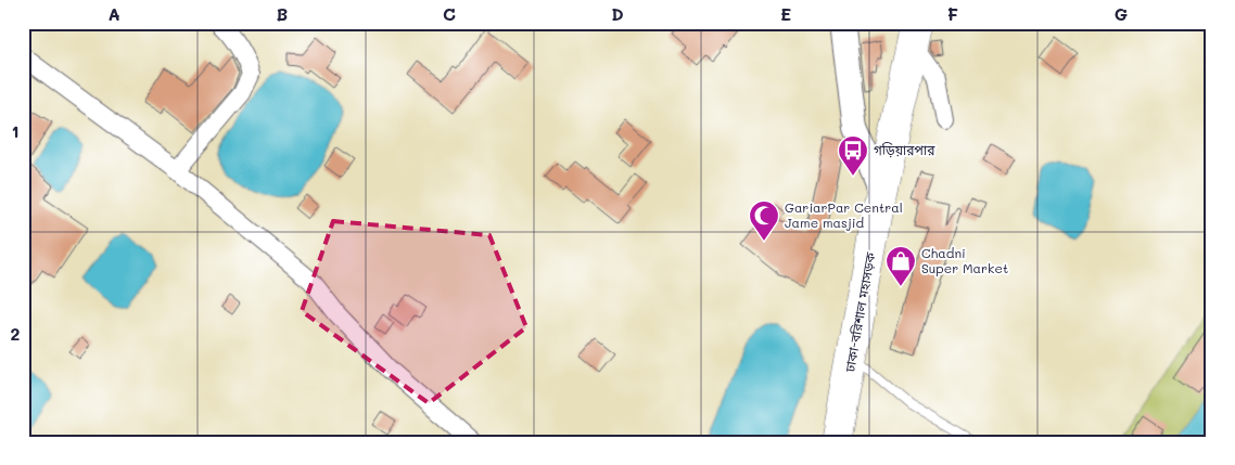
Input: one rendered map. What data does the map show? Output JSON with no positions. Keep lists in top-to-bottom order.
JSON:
{
  "streets": {
    "highway": ["ঢাকা-বরিশাল মহাসড়ক"]
  },
  "places": {
    "bus stop": ["গড়িয়ারপার"],
    "mosque": ["GariarPar Central Jame masjid"],
    "shop": ["Chadni Super Market"]
  },
  "grid": {
    "columns": [
      "A",
      "B",
      "C",
      "D",
      "E",
      "F",
      "G"
    ],
    "rows": ["1", "2"]
  }
}
